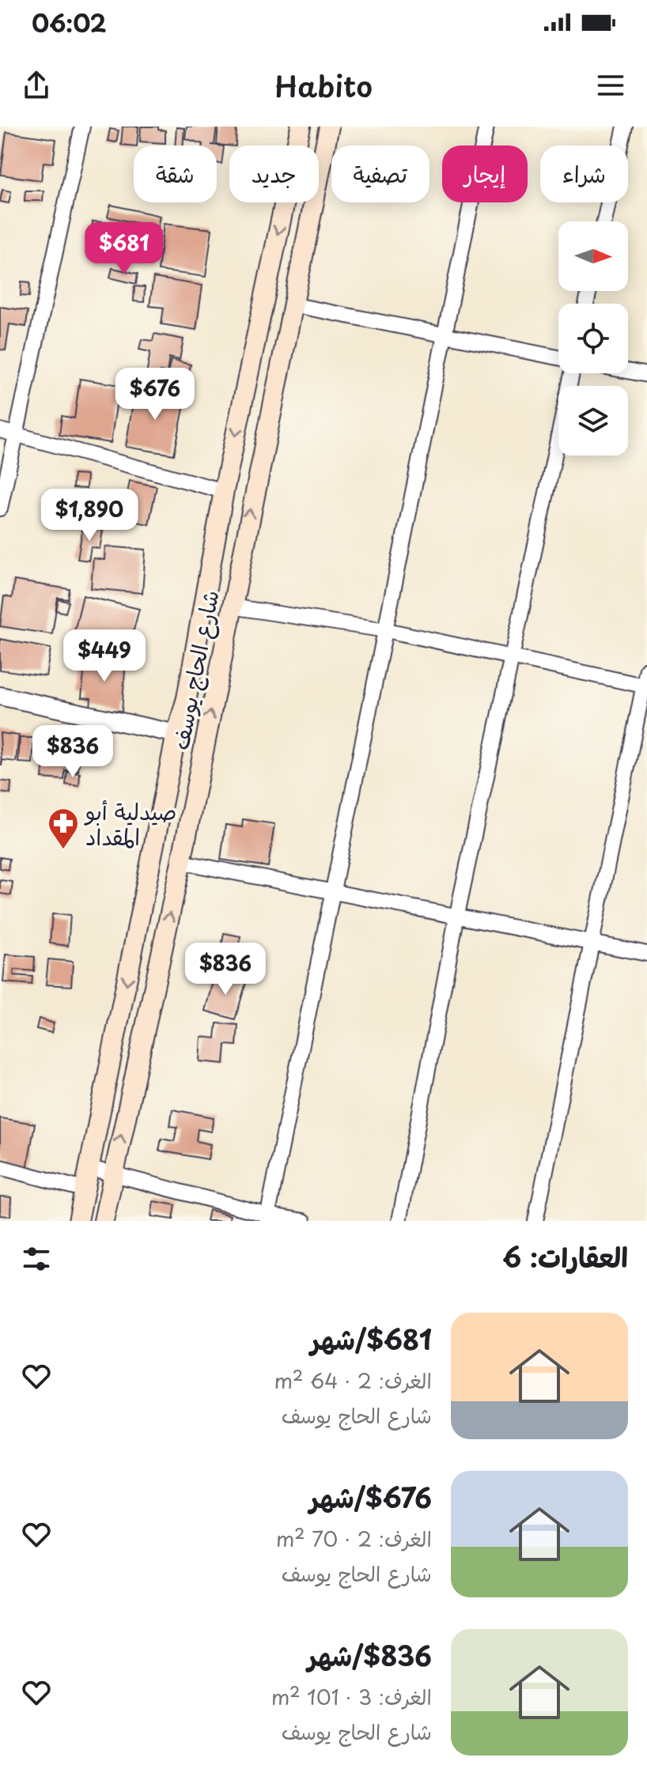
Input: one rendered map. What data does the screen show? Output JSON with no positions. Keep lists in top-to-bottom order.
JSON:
{
  "streets": {
    "main road": ["شارع الحاج يوسف"]
  },
  "places": {
    "pharmacy": ["صيدلية أبو المقداد"]
  },
  "north": "right",
  "page": {
    "status": "06:02",
    "header": "Habito",
    "chip": [
      "شراء",
      "إيجار",
      "تصفية",
      "جديد",
      "شقة"
    ],
    "price": [
      "$681",
      "$676",
      "$1,890",
      "$449",
      "$836",
      "$836"
    ],
    "heading": "العقارات: 6",
    "list": [
      {
        "name": "$681/شهر",
        "note": "الغرف: 2 · 64 m² · شارع الحاج يوسف"
      },
      {
        "name": "$676/شهر",
        "note": "الغرف: 2 · 70 m² · شارع الحاج يوسف"
      },
      {
        "name": "$836/شهر",
        "note": "الغرف: 3 · 101 m² · شارع الحاج يوسف"
      }
    ]
  }
}
